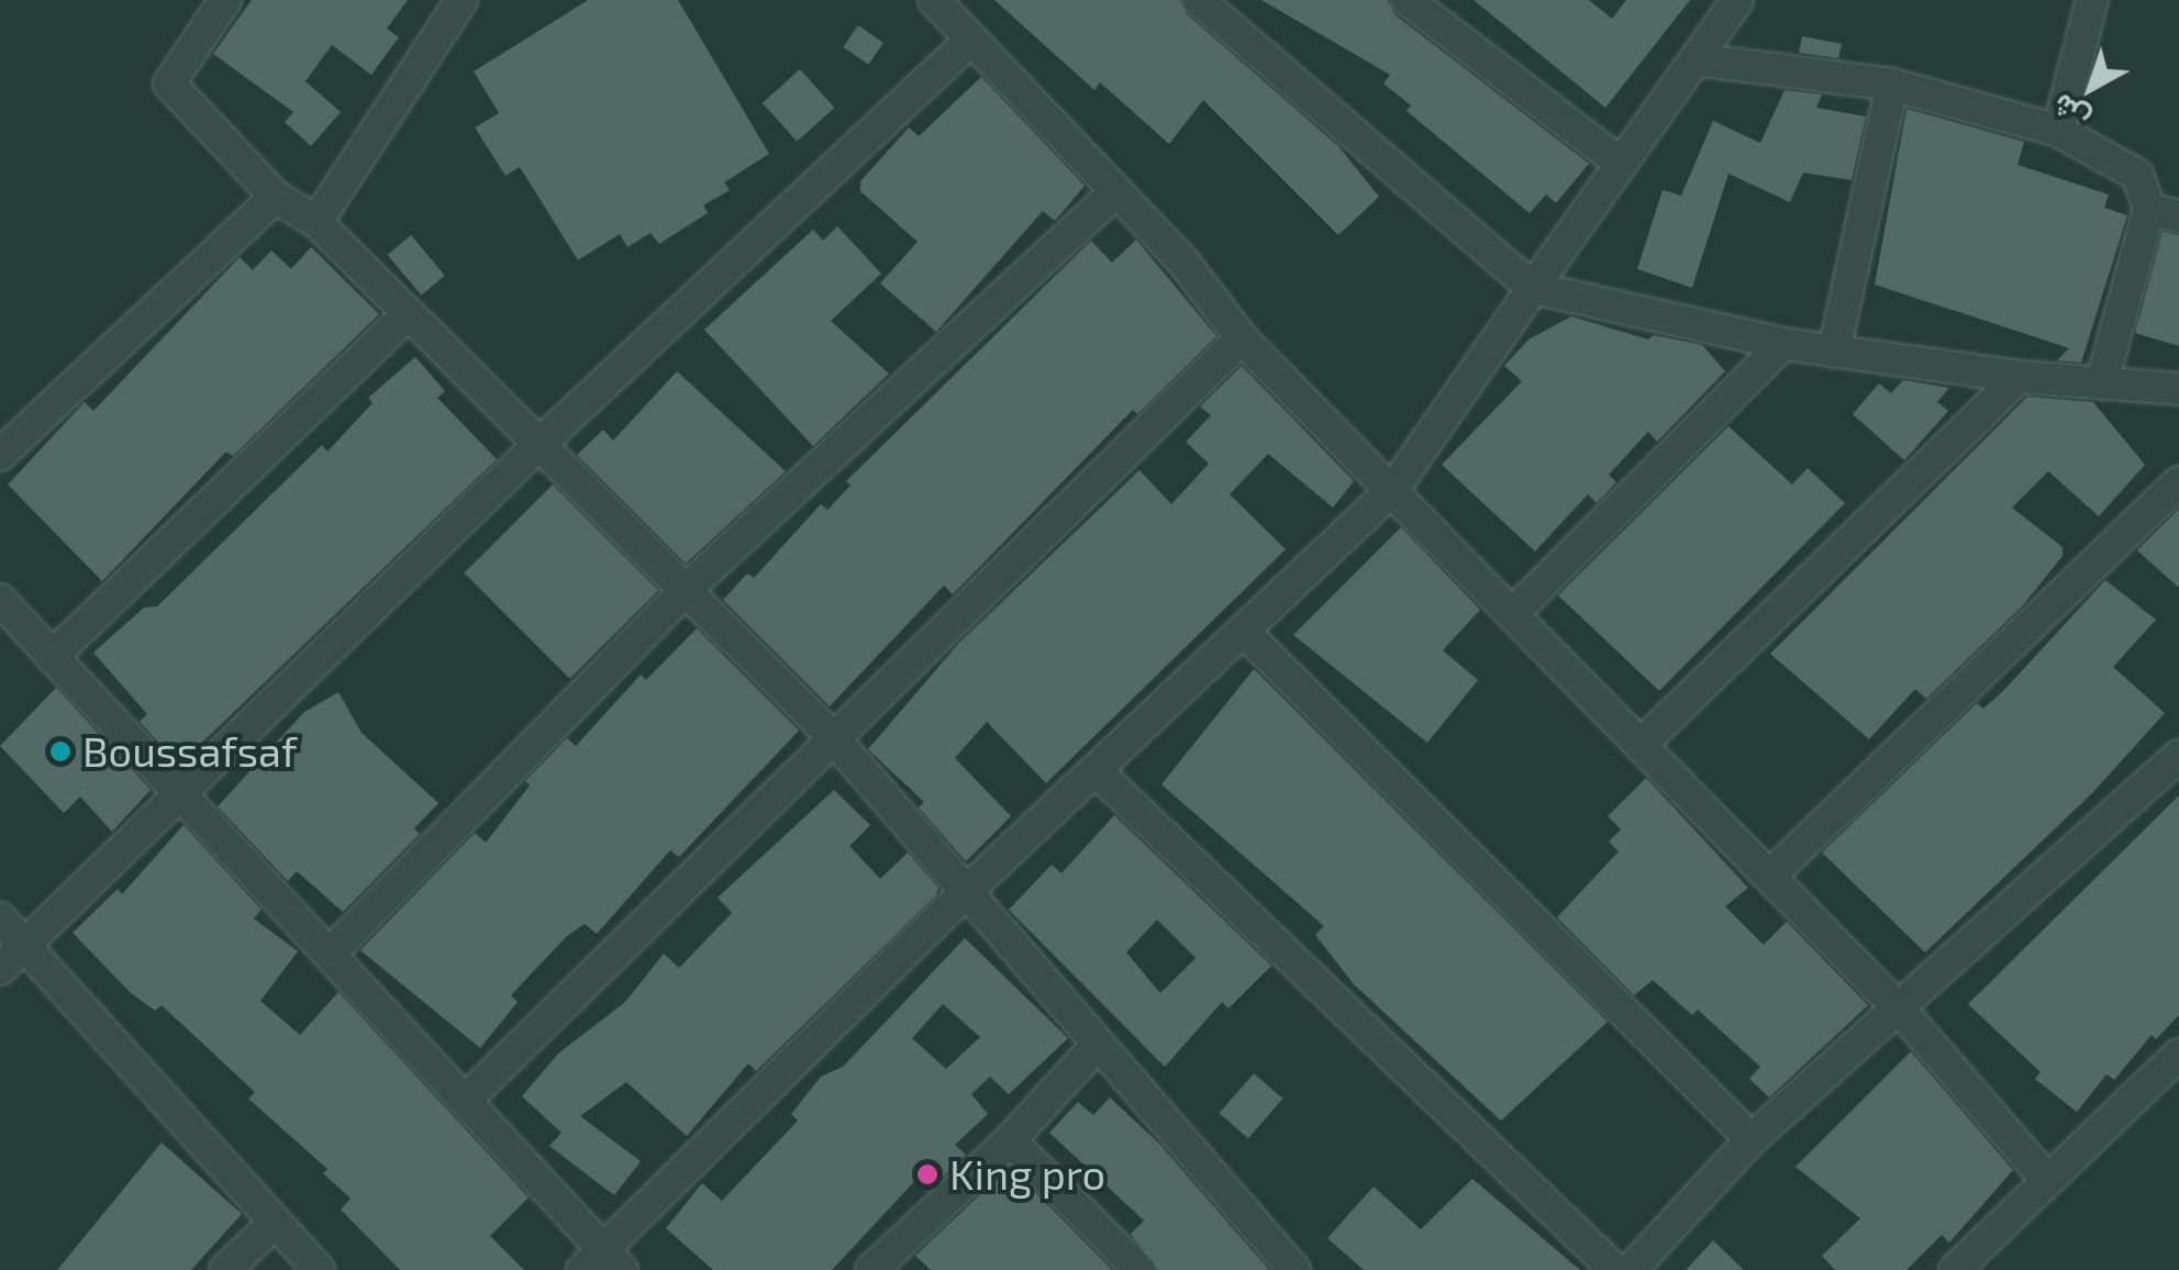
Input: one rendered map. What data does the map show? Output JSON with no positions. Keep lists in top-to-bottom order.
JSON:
{
  "places": ["Boussafsaf", "King pro"],
  "north": "bottom left"
}
